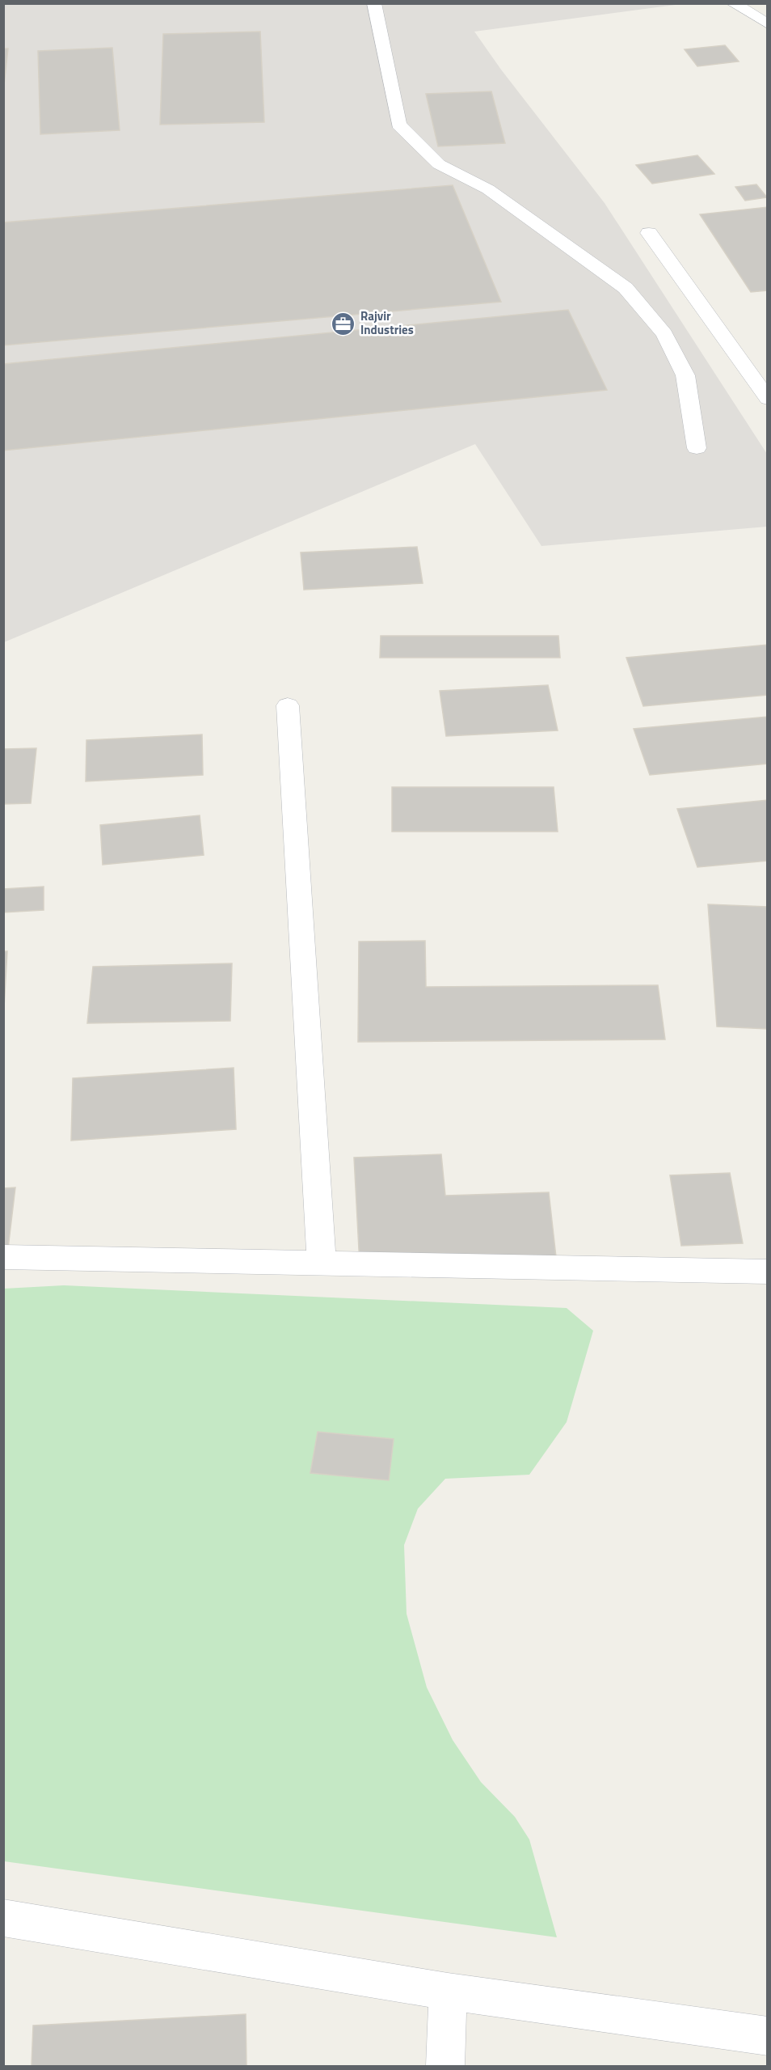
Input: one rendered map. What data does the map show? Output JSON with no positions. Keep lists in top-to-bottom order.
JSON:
{
  "places": {
    "office": ["Rajvir Industries"]
  }
}
